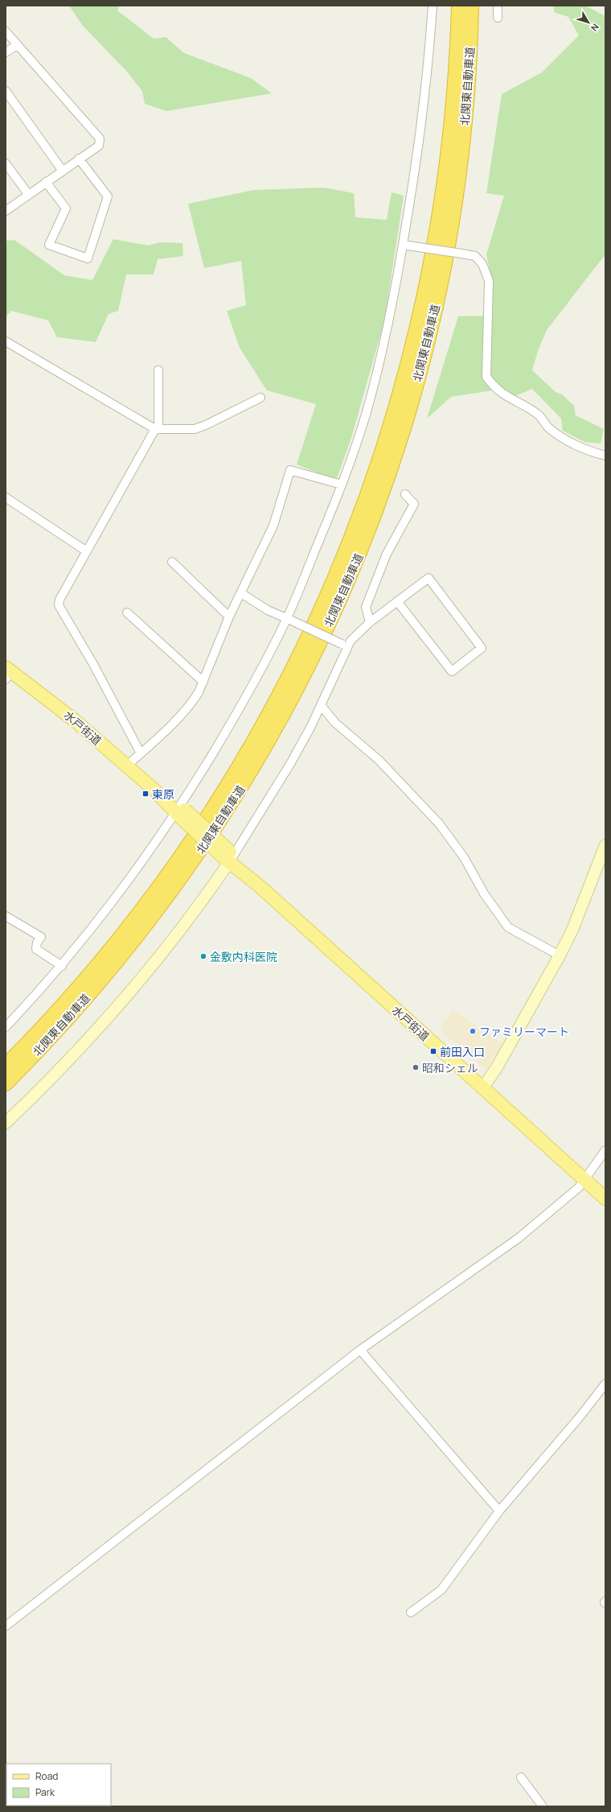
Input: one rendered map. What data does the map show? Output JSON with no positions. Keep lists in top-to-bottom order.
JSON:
{
  "streets": {
    "highway": ["北関東自動車道"],
    "main road": ["水戸街道"]
  },
  "places": {
    "transit": ["東原", "前田入口"],
    "other": ["金敷内科医院", "ファミリーマート", "昭和シェル"]
  },
  "legend": ["Road", "Park"],
  "north": "bottom right"
}
